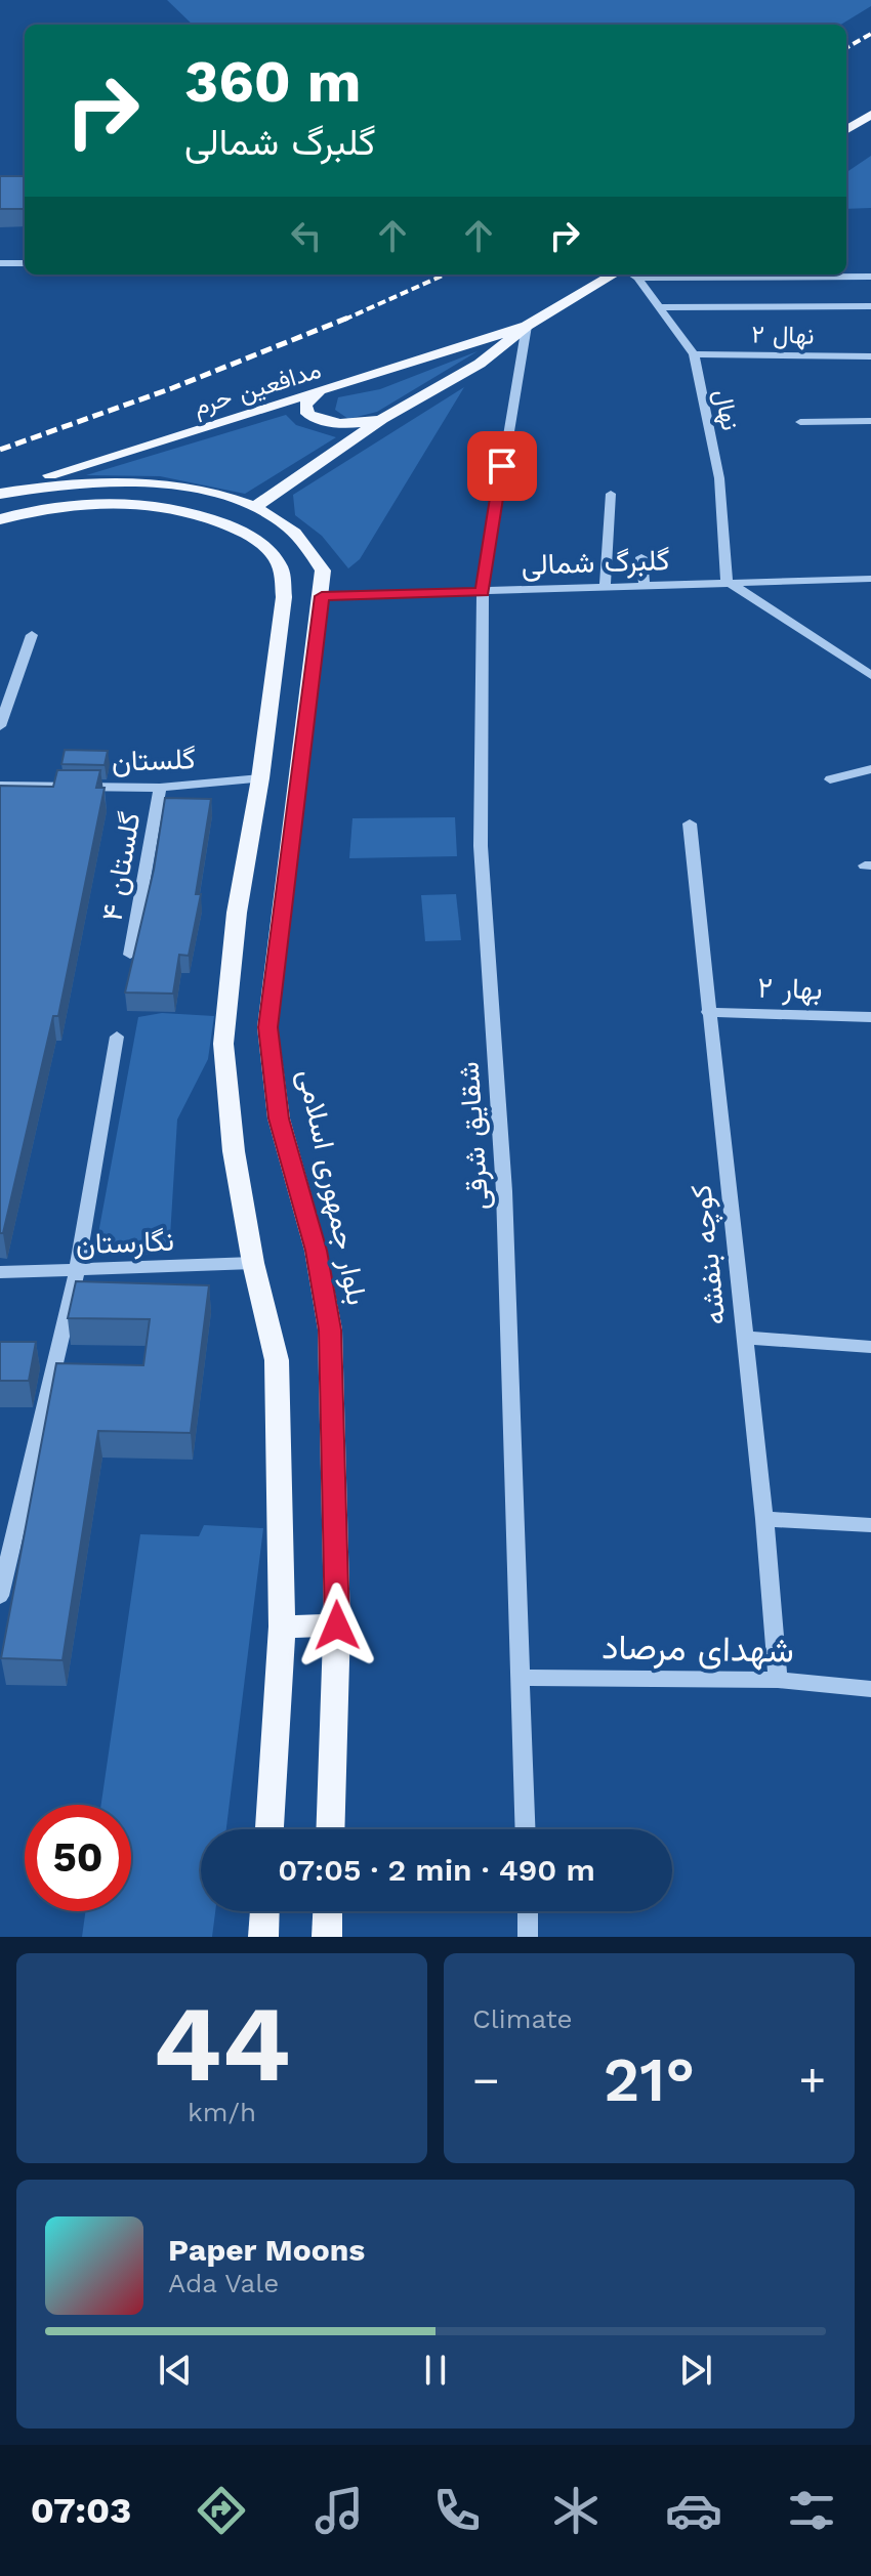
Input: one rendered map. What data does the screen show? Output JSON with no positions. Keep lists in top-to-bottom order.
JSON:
{
  "streets": {
    "main road": ["مدافعین حرم", "بلوار جمهوری اسلامی"],
    "street": [
      "نهال ۲",
      "نهال",
      "گلبرگ شمالی",
      "گلستان",
      "گلستان ۴",
      "بهار ۲",
      "شقایق شرقی",
      "نگارستان",
      "کوچه بنفشه",
      "شهدای مرصاد"
    ]
  },
  "crossings": [
    ["نهال ۲", "نهال"],
    ["مدافعین حرم", "شقایق شرقی"],
    ["مدافعین حرم", "بلوار جمهوری اسلامی"],
    ["نهال", "گلبرگ شمالی"],
    ["گلبرگ شمالی", "شقایق شرقی"],
    ["گلبرگ شمالی", "بلوار جمهوری اسلامی"],
    ["گلستان", "گلستان ۴"],
    ["بهار ۲", "کوچه بنفشه"],
    ["شقایق شرقی", "شهدای مرصاد"],
    ["کوچه بنفشه", "شهدای مرصاد"]
  ],
  "page": {
    "turn": ["360 m", "گلبرگ شمالی"],
    "limit": "50",
    "trip": "07:05 · 2 min · 490 m",
    "tile": [
      ["44", "km/h"],
      "Climate"
    ],
    "heat": ["−", "21°", "+"],
    "song": ["Paper Moons", "Ada Vale"],
    "tabs": "07:03"
  }
}
